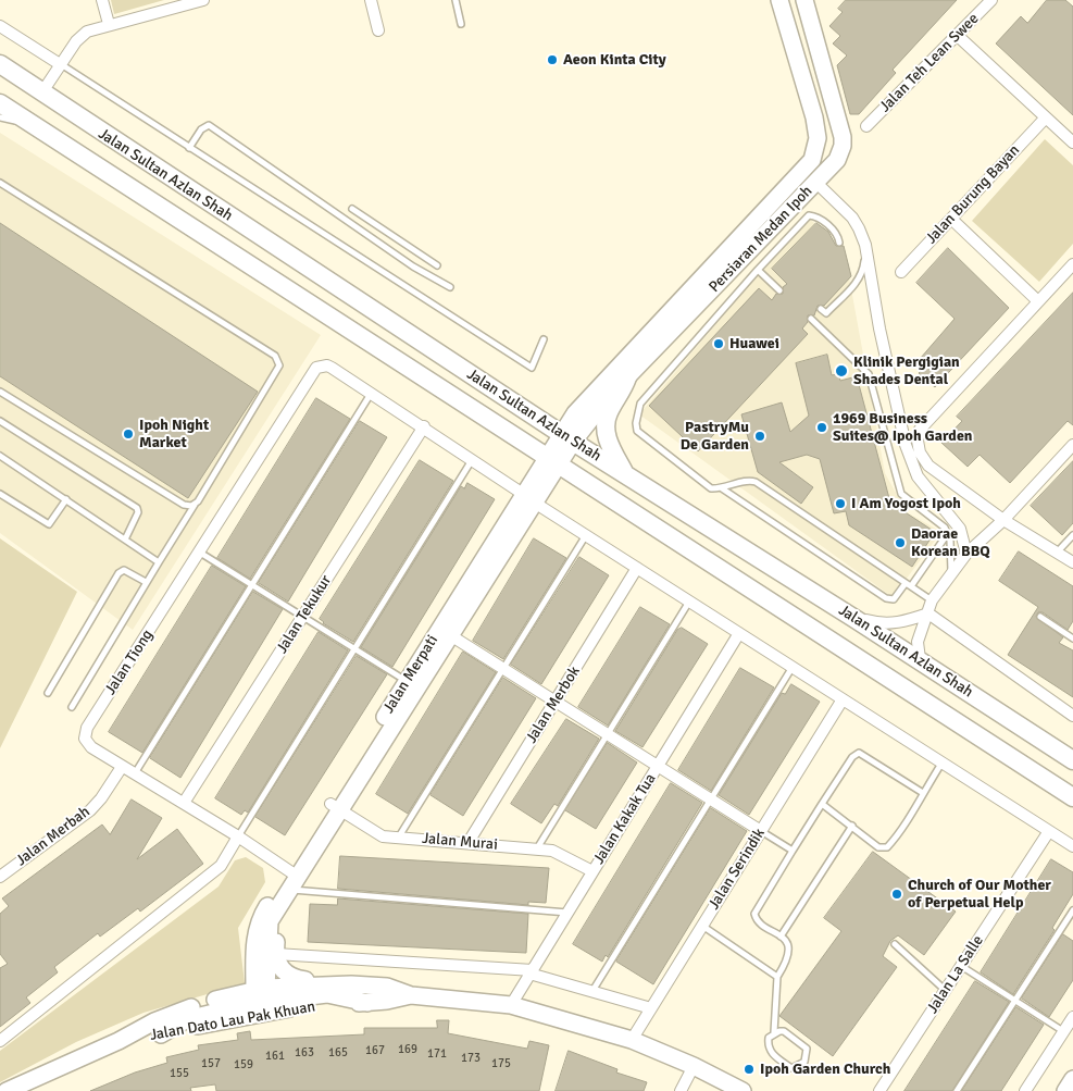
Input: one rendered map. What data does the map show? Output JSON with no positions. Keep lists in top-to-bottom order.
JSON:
{
  "streets": {
    "main road": [
      "Jalan Sultan Azlan Shah",
      "Persiaran Medan Ipoh",
      "Jalan Merpati",
      "Jalan Dato Lau Pak Khuan"
    ],
    "street": [
      "Jalan Teh Lean Swee",
      "Jalan Burung Bayan",
      "Jalan Tekukur",
      "Jalan Tiong",
      "Jalan Merbok",
      "Jalan Kakak Tua",
      "Jalan Merbah",
      "Jalan Murai",
      "Jalan Serindik",
      "Jalan La Salle"
    ]
  },
  "crossings": [
    ["Jalan Sultan Azlan Shah", "Persiaran Medan Ipoh"],
    ["Jalan Sultan Azlan Shah", "Jalan Merpati"],
    ["Persiaran Medan Ipoh", "Jalan Merpati"],
    ["Jalan Tekukur", "Jalan Tiong"],
    ["Jalan Tiong", "Jalan Merpati"],
    ["Jalan Tiong", "Jalan Merbah"],
    ["Jalan Merpati", "Jalan Murai"],
    ["Jalan Merpati", "Jalan Dato Lau Pak Khuan"],
    ["Jalan Merbok", "Jalan Murai"],
    ["Jalan Kakak Tua", "Jalan Murai"],
    ["Jalan Kakak Tua", "Jalan Dato Lau Pak Khuan"],
    ["Jalan Serindik", "Jalan Dato Lau Pak Khuan"]
  ],
  "places": [
    "Aeon Kinta City",
    "Huawei",
    "Klinik Pergigian Shades Dental",
    "1969 Business Suites@ Ipoh Garden",
    "Ipoh Night Market",
    "PastryMu De Garden",
    "I Am Yogost Ipoh",
    "Daorae Korean BBQ",
    "Church of Our Mother of Perpetual Help",
    "Ipoh Garden Church"
  ],
  "house_numbers": [
    "169",
    "167",
    "163",
    "165",
    "171",
    "161",
    "173",
    "157",
    "175",
    "159",
    "155"
  ]
}
